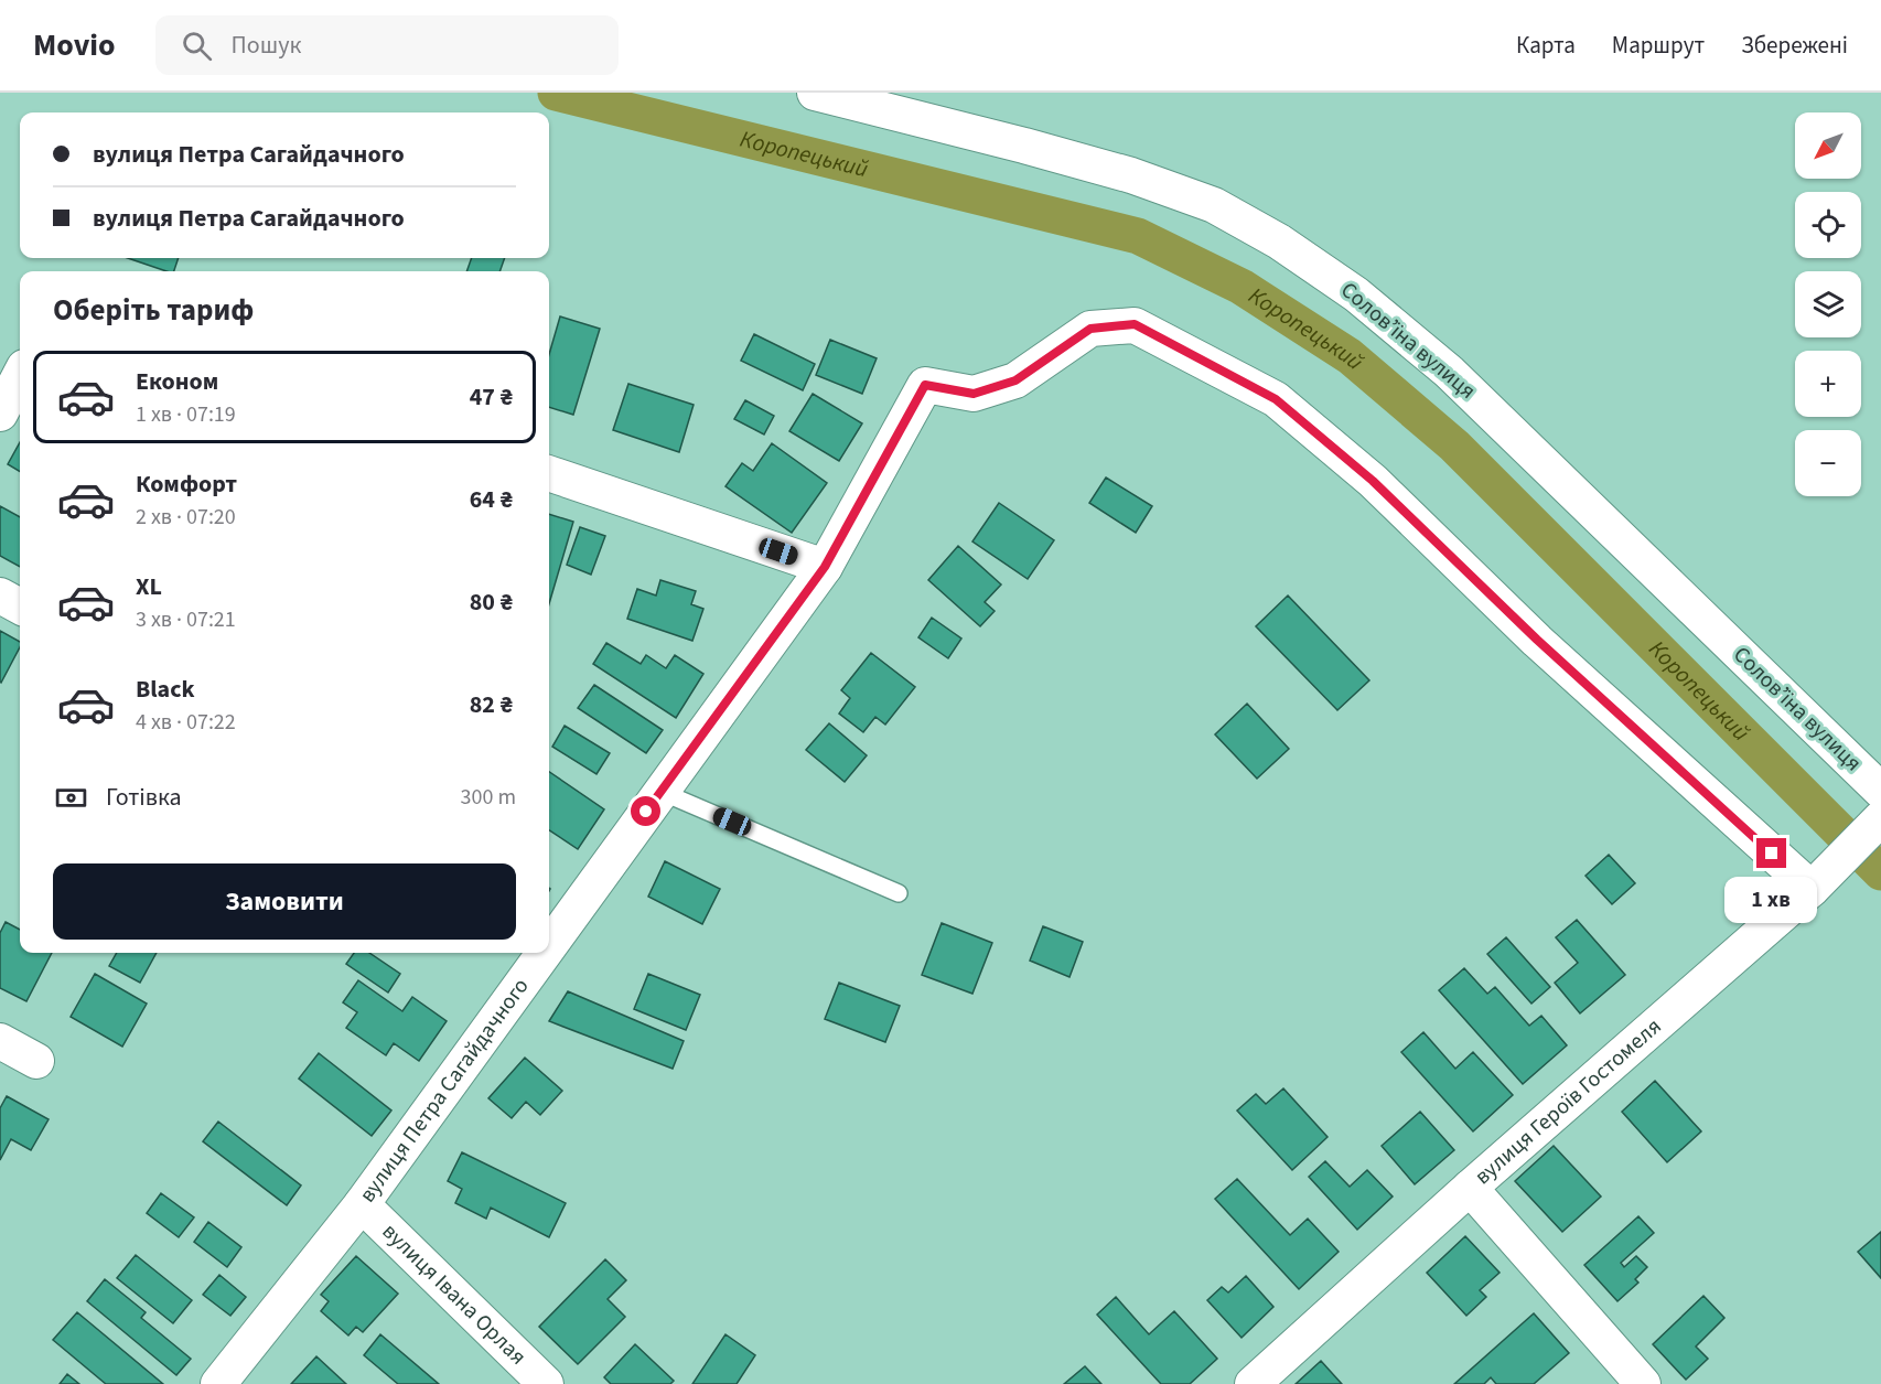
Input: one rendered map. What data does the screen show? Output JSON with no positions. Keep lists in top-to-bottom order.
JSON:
{
  "streets": {
    "street": [
      "Соловʼїна вулиця",
      "вулиця Петра Сагайдачного",
      "вулиця Героїв Гостомеля",
      "вулиця Івана Орлая"
    ]
  },
  "crossings": [
    ["вулиця Петра Сагайдачного", "вулиця Героїв Гостомеля"],
    ["вулиця Петра Сагайдачного", "вулиця Івана Орлая"]
  ],
  "water": ["Коропецький"],
  "north": "bottom left",
  "page": {
    "header": "Movio",
    "search": "Пошук",
    "nav": ["Карта", "Маршрут", "Збережені"],
    "map_buttons": ["+", "−"],
    "banner": ["вулиця Петра Сагайдачного", "вулиця Петра Сагайдачного"],
    "heading": "Оберіть тариф",
    "list": [
      {
        "name": "Економ",
        "note": "1 хв · 07:19",
        "value": "47 ₴"
      },
      {
        "name": "Комфорт",
        "note": "2 хв · 07:20",
        "value": "64 ₴"
      },
      {
        "name": "XL",
        "note": "3 хв · 07:21",
        "value": "80 ₴"
      },
      {
        "name": "Black",
        "note": "4 хв · 07:22",
        "value": "82 ₴"
      }
    ],
    "pay": ["Готівка", "300 m"],
    "buttons": "Замовити",
    "bubble": "1 хв"
  }
}
